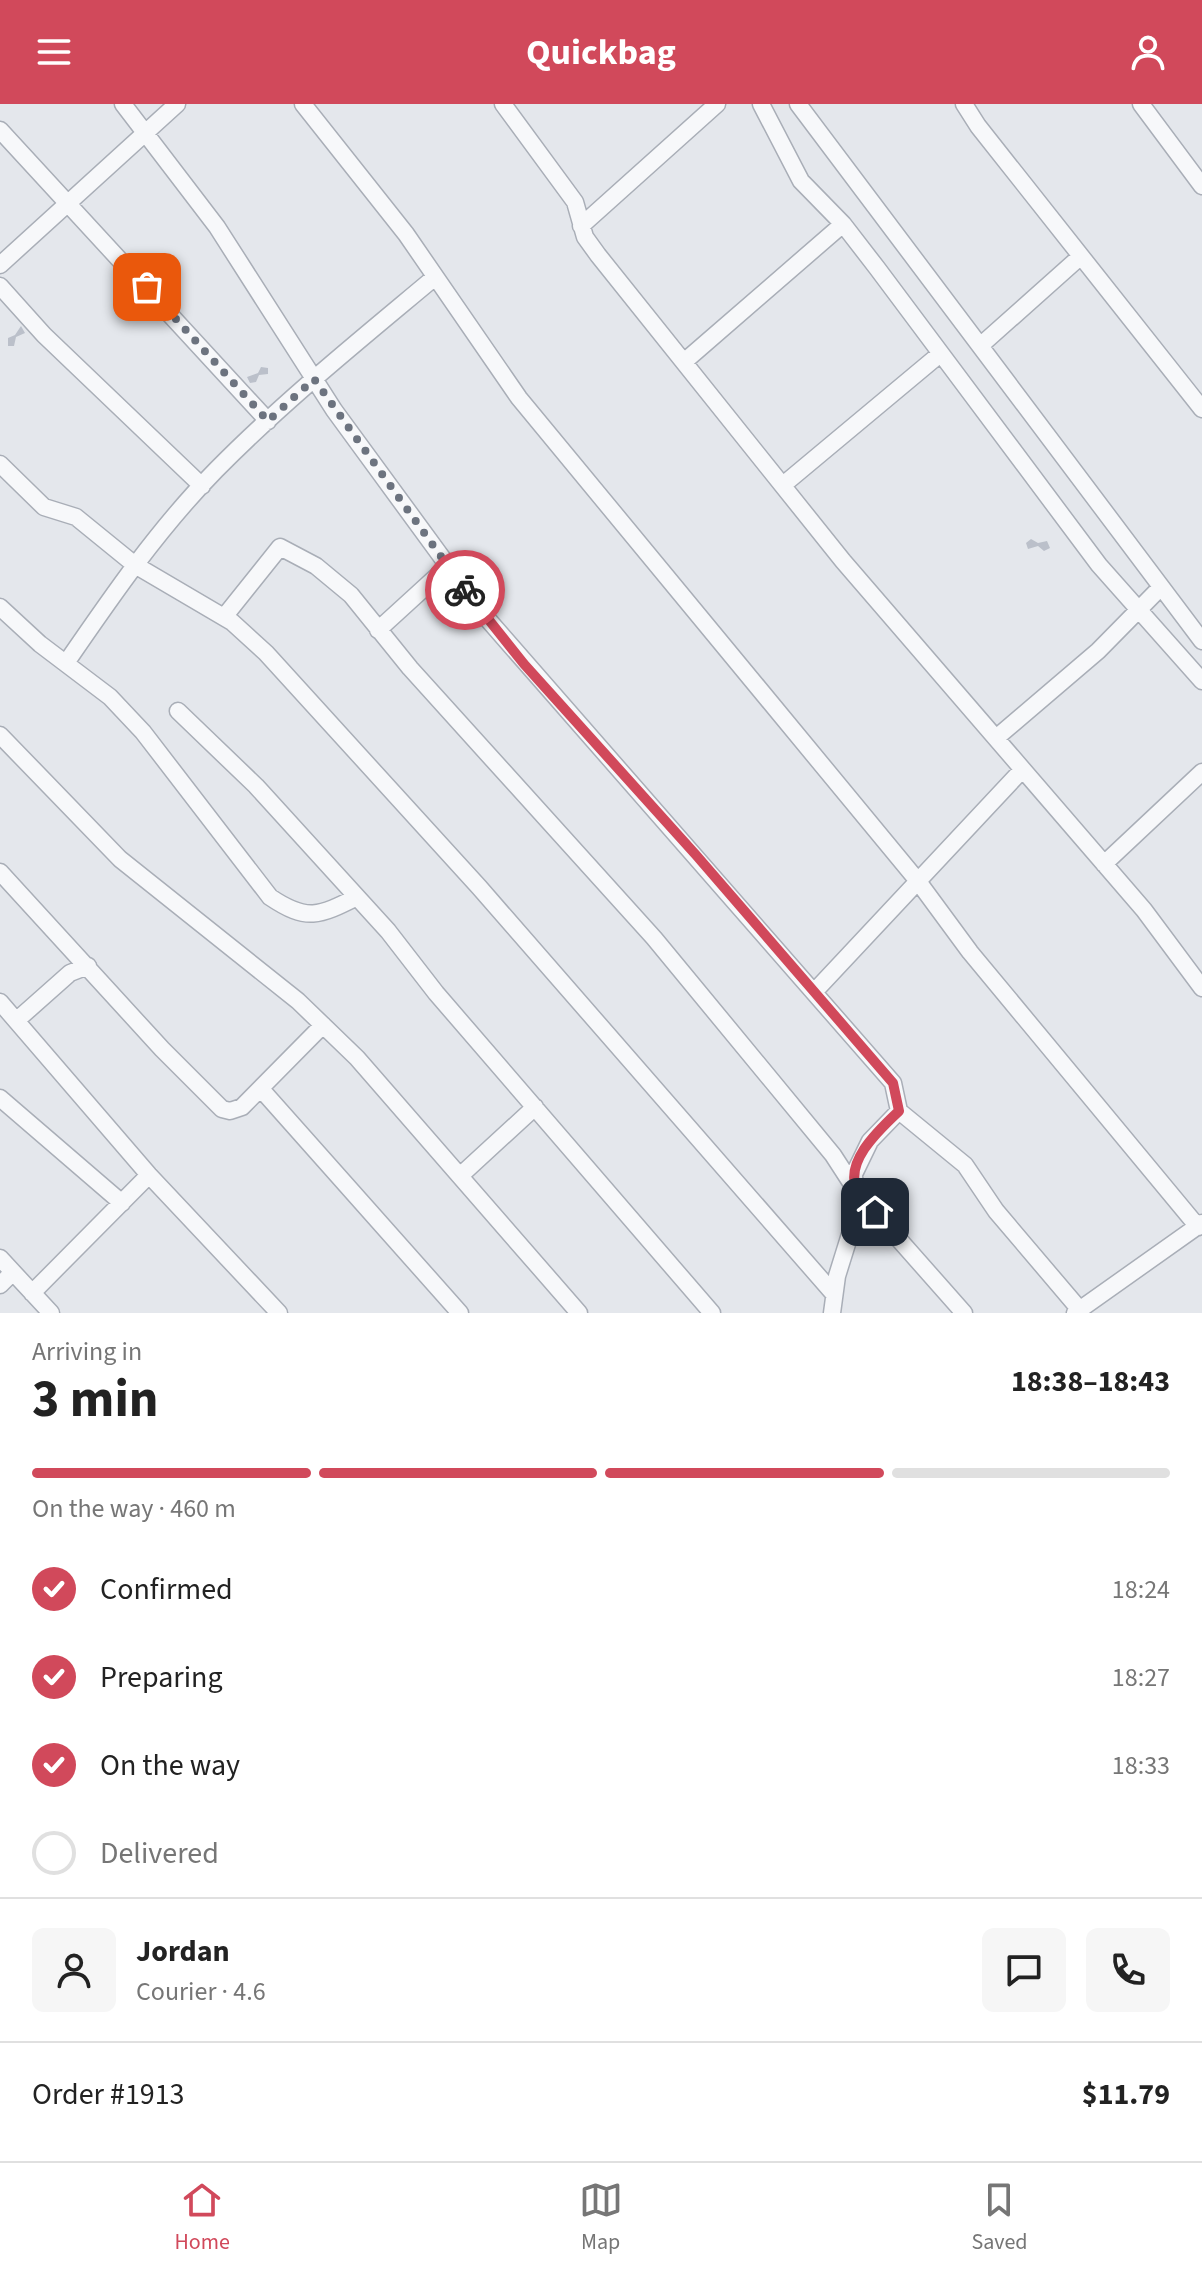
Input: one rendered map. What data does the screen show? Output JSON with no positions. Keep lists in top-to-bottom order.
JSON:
{
  "page": {
    "header": "Quickbag",
    "heading": ["3 min", "Arriving in", "18:38–18:43"],
    "panel": [
      "Jordan",
      "Courier · 4.6",
      "Order #1913",
      "$11.79"
    ],
    "bar": "On the way · 460 m",
    "list": [
      ["Confirmed", "18:24"],
      ["Preparing", "18:27"],
      ["On the way", "18:33"],
      "Delivered"
    ],
    "tabs": ["Home", "Map", "Saved"]
  }
}
